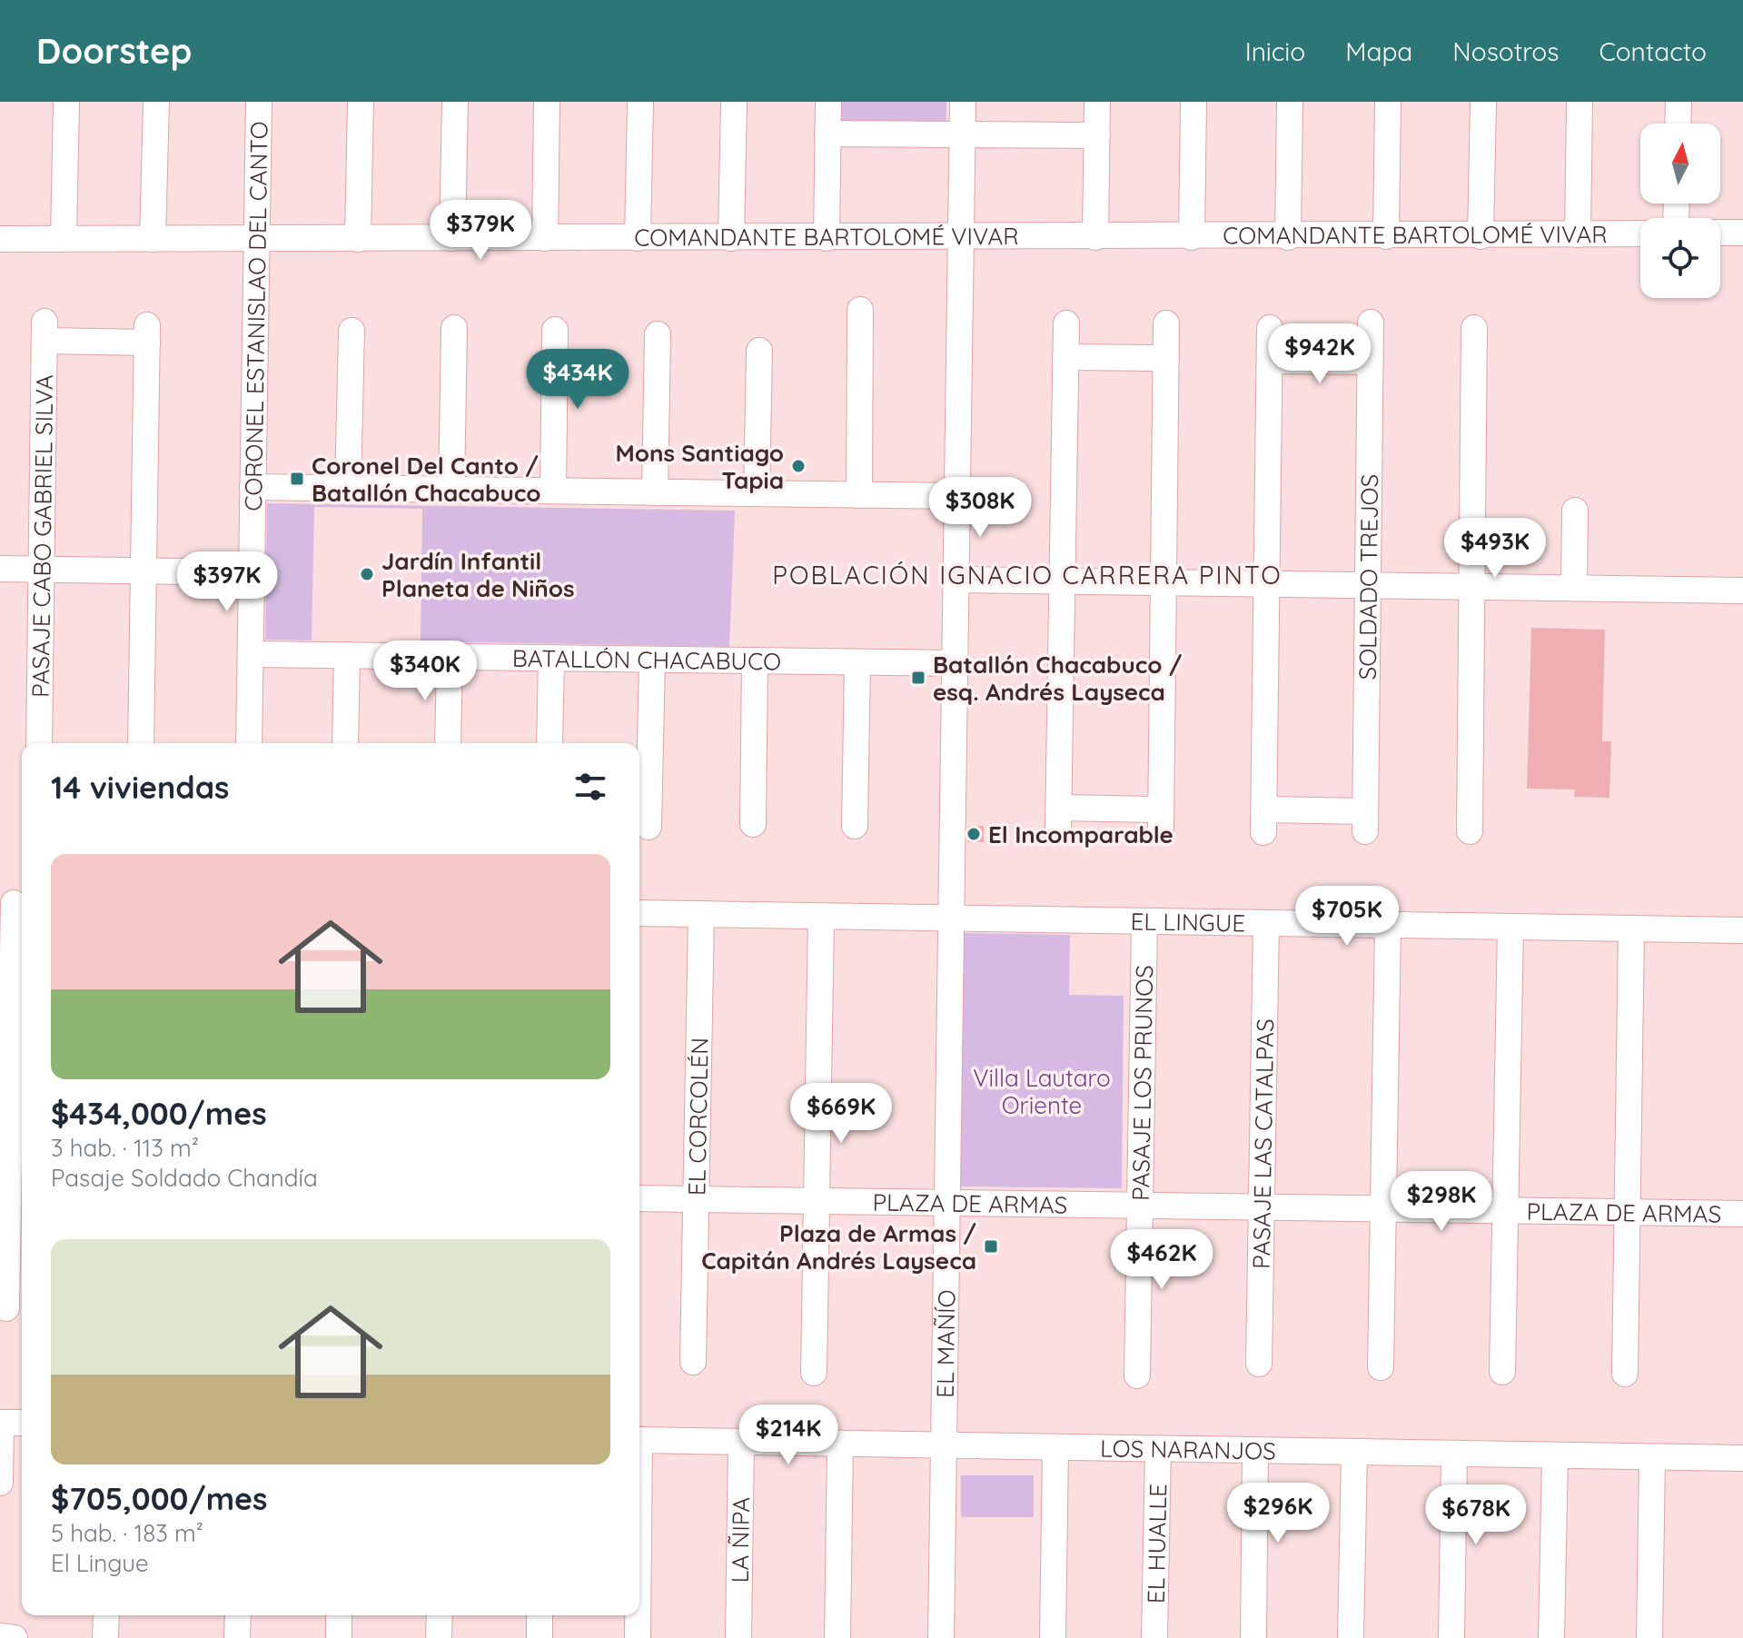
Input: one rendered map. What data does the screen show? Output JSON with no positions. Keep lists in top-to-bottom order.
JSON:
{
  "streets": {
    "street": [
      "COMANDANTE BARTOLOMÉ VIVAR",
      "CORONEL ESTANISLAO DEL CANTO",
      "PASAJE CABO GABRIEL SILVA",
      "SOLDADO TREJOS",
      "BATALLÓN CHACABUCO",
      "EL LINGUE",
      "PASAJE LOS PRUNOS",
      "EL CORCOLÉN",
      "PASAJE LAS CATALPAS",
      "PLAZA DE ARMAS",
      "EL MAÑÍO",
      "LOS NARANJOS",
      "LA ÑIPA",
      "EL HUALLE"
    ]
  },
  "crossings": [
    ["COMANDANTE BARTOLOMÉ VIVAR", "CORONEL ESTANISLAO DEL CANTO"],
    ["COMANDANTE BARTOLOMÉ VIVAR", "EL MAÑÍO"],
    ["CORONEL ESTANISLAO DEL CANTO", "BATALLÓN CHACABUCO"],
    ["BATALLÓN CHACABUCO", "EL MAÑÍO"],
    ["EL LINGUE", "PASAJE LOS PRUNOS"],
    ["EL LINGUE", "EL CORCOLÉN"],
    ["EL LINGUE", "PASAJE LAS CATALPAS"],
    ["EL LINGUE", "EL MAÑÍO"],
    ["PASAJE LOS PRUNOS", "PLAZA DE ARMAS"],
    ["EL CORCOLÉN", "PLAZA DE ARMAS"],
    ["PASAJE LAS CATALPAS", "PLAZA DE ARMAS"],
    ["PLAZA DE ARMAS", "EL MAÑÍO"],
    ["EL MAÑÍO", "LOS NARANJOS"],
    ["LOS NARANJOS", "LA ÑIPA"],
    ["LOS NARANJOS", "EL HUALLE"]
  ],
  "districts": ["POBLACIÓN IGNACIO CARRERA PINTO"],
  "parks": ["Villa Lautaro Oriente"],
  "places": {
    "other": ["Mons Santiago Tapia", "Jardín Infantil Planeta de Niños", "El Incomparable"],
    "transit": ["Coronel Del Canto / Batallón Chacabuco", "Batallón Chacabuco / esq. Andrés Layseca", "Plaza de Armas / Capitán Andrés Layseca"]
  },
  "north": "top",
  "page": {
    "header": "Doorstep",
    "nav": [
      "Inicio",
      "Mapa",
      "Nosotros",
      "Contacto"
    ],
    "price": [
      "$379K",
      "$942K",
      "$434K",
      "$308K",
      "$493K",
      "$397K",
      "$340K",
      "$705K",
      "$669K",
      "$298K",
      "$462K",
      "$214K",
      "$296K",
      "$678K"
    ],
    "heading": "14 viviendas",
    "list": [
      {
        "name": "$434,000/mes",
        "note": "3 hab. · 113 m² · Pasaje Soldado Chandía"
      },
      {
        "name": "$705,000/mes",
        "note": "5 hab. · 183 m² · El Lingue"
      }
    ]
  }
}
